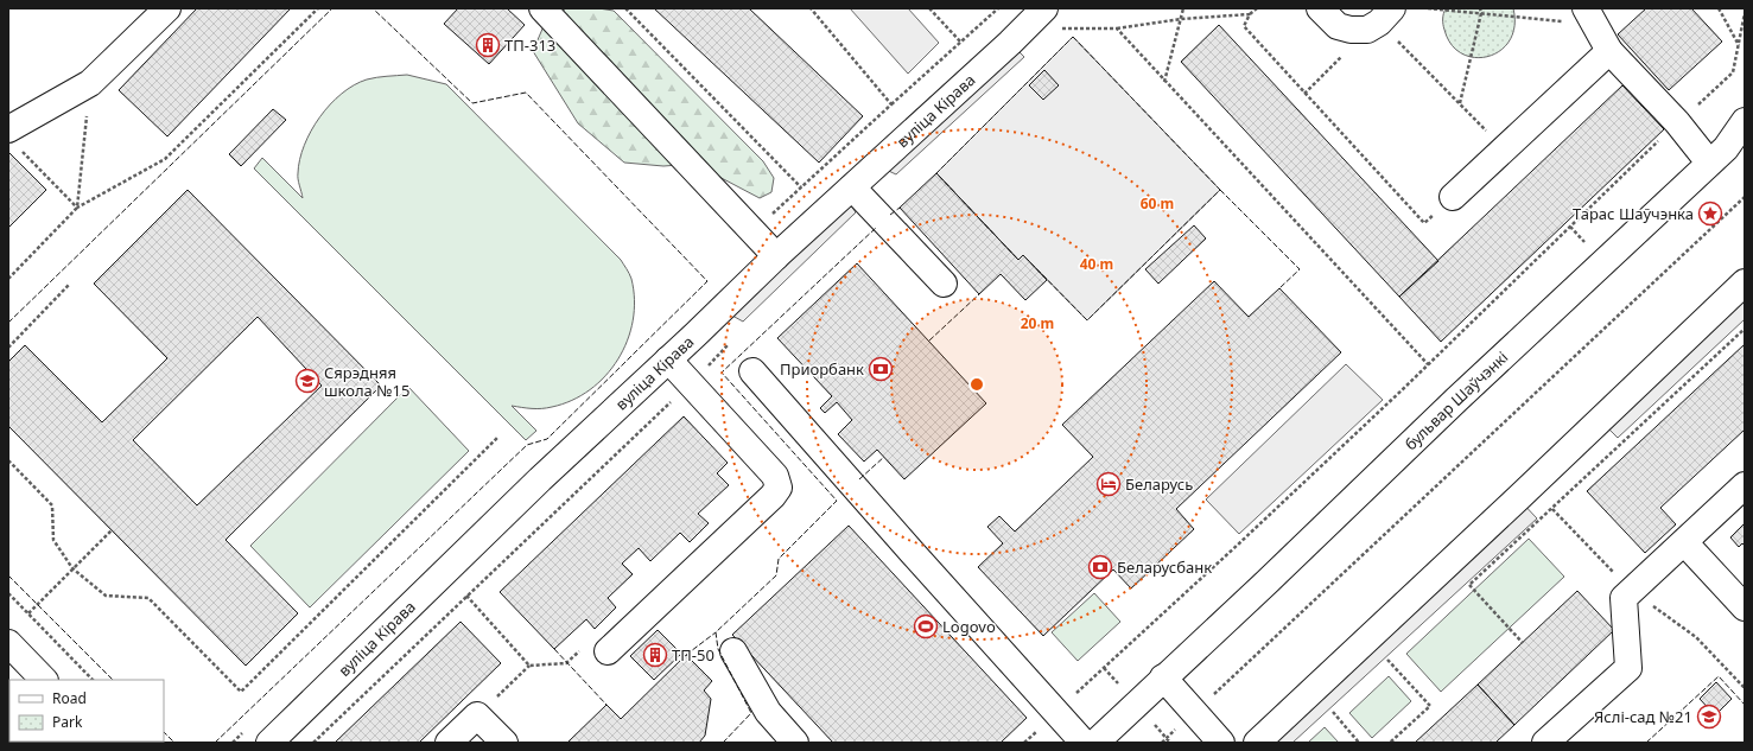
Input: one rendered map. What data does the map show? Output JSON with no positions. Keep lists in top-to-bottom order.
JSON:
{
  "streets": {
    "main road": ["вуліца Кірава", "бульвар Шаўчэнкі"]
  },
  "places": {
    "building": ["ТП-313", "ТП-50"],
    "place": ["Тарас Шаўчэнка"],
    "bank": ["Приорбанк", "Беларусбанк"],
    "school or university": ["Сярэдняя школа №15", "Яслі-сад №21"],
    "hotel": ["Беларусь"],
    "sports": ["Logovo"]
  },
  "legend": ["Road", "Park"],
  "rings": ["60 m", "40 m", "20 m"]
}
